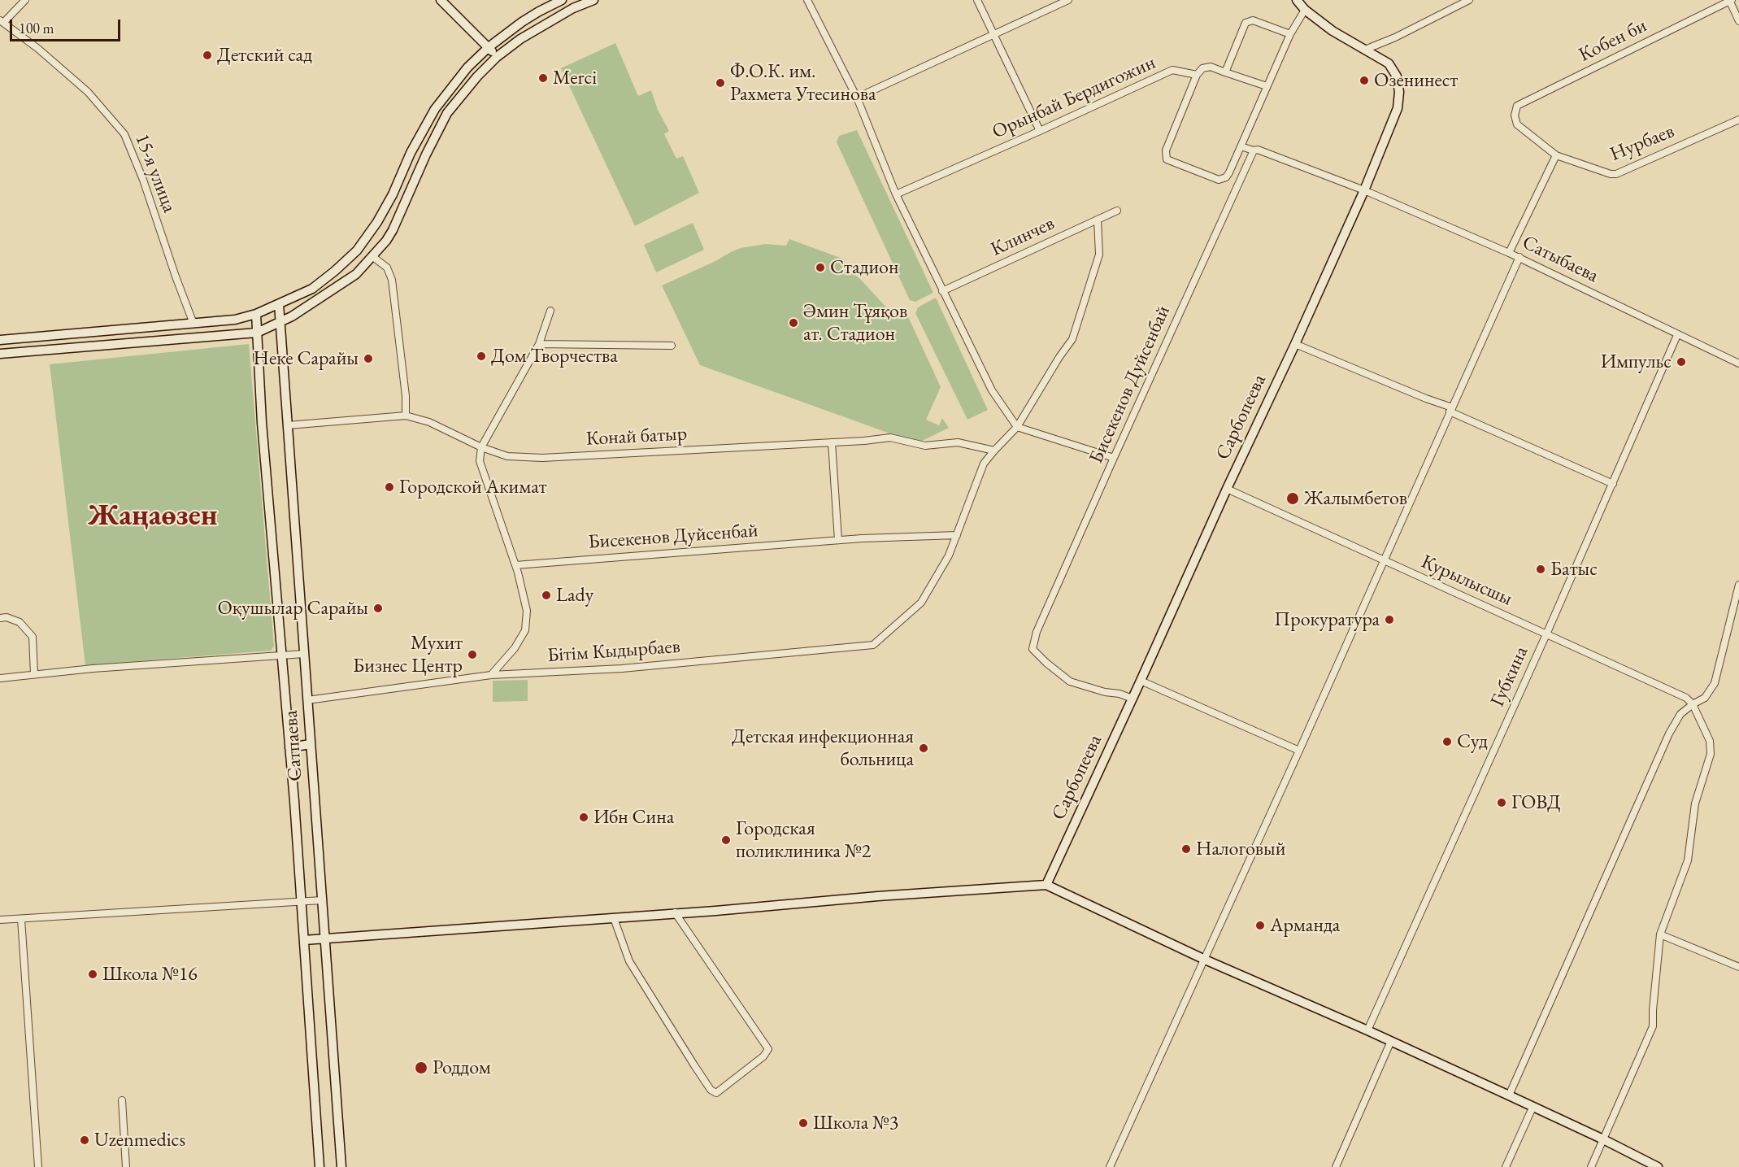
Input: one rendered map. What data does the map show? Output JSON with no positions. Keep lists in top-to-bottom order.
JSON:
{
  "streets": {
    "street": [
      "Кобен би",
      "Орынбай Бердигожин",
      "Нурбаев",
      "15-я улица",
      "Клинчев",
      "Сатыбаева",
      "Бисекенов Дуйсенбай",
      "Сарбопеева",
      "Конай батыр",
      "Курылысшы",
      "Бiтiм Кыдырбаев",
      "Губкина",
      "Сатпаева"
    ]
  },
  "crossings": [
    ["Кобен би", "Нурбаев"],
    ["Клинчев", "Бiтiм Кыдырбаев"],
    ["Сатыбаева", "Бисекенов Дуйсенбай"],
    ["Сатыбаева", "Сарбопеева"],
    ["Сатыбаева", "Губкина"],
    ["Бисекенов Дуйсенбай", "Сарбопеева"],
    ["Бисекенов Дуйсенбай", "Бiтiм Кыдырбаев"],
    ["Сарбопеева", "Курылысшы"],
    ["Конай батыр", "Бiтiм Кыдырбаев"],
    ["Конай батыр", "Сатпаева"],
    ["Курылысшы", "Губкина"],
    ["Бiтiм Кыдырбаев", "Сатпаева"]
  ],
  "districts": ["Жаңаөзен"],
  "places": [
    "Детский сад",
    "Merci",
    "Озенинест",
    "Ф.О.К. им. Рахмета Утесинова",
    "Стадион",
    "Әмин Тұяқов ат. Стадион",
    "Дом Творчества",
    "Неке Сарайы",
    "Импульс",
    "Городской Акимат",
    "Жалымбетов",
    "Батыс",
    "Lady",
    "Оқушылар Сарайы",
    "Прокуратура",
    "Мухит Бизнес Центр",
    "Суд",
    "Детская инфекционная больница",
    "ГОВД",
    "Ибн Сина",
    "Городская поликлиника №2",
    "Налоговый",
    "Арманда",
    "Школа №16",
    "Роддом",
    "Школа №3",
    "Uzenmedics"
  ],
  "scale_bar": "100 m"
}
